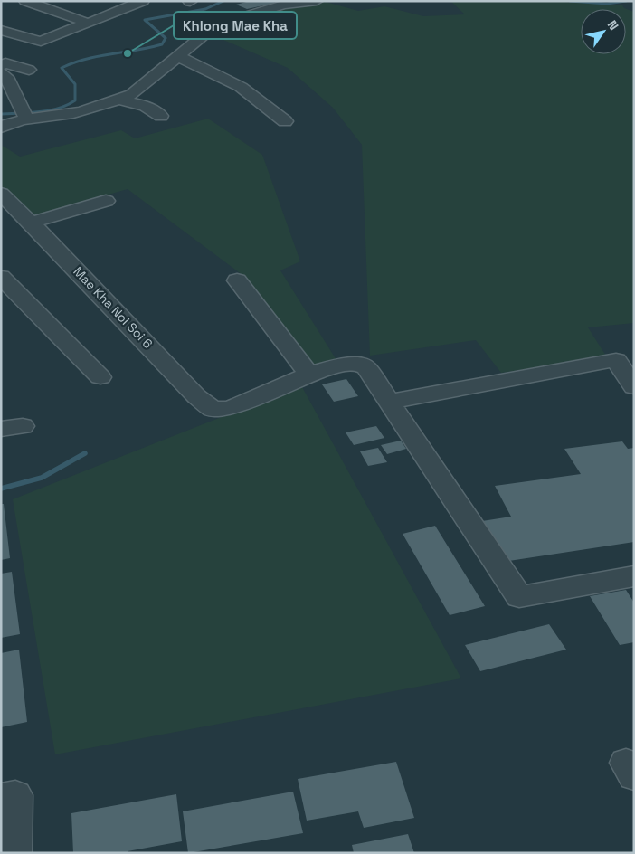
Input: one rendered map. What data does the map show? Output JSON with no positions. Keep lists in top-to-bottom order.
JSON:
{
  "streets": {
    "street": ["Mae Kha Noi Soi 6"]
  },
  "places": ["Khlong Mae Kha"],
  "north": "top right"
}
